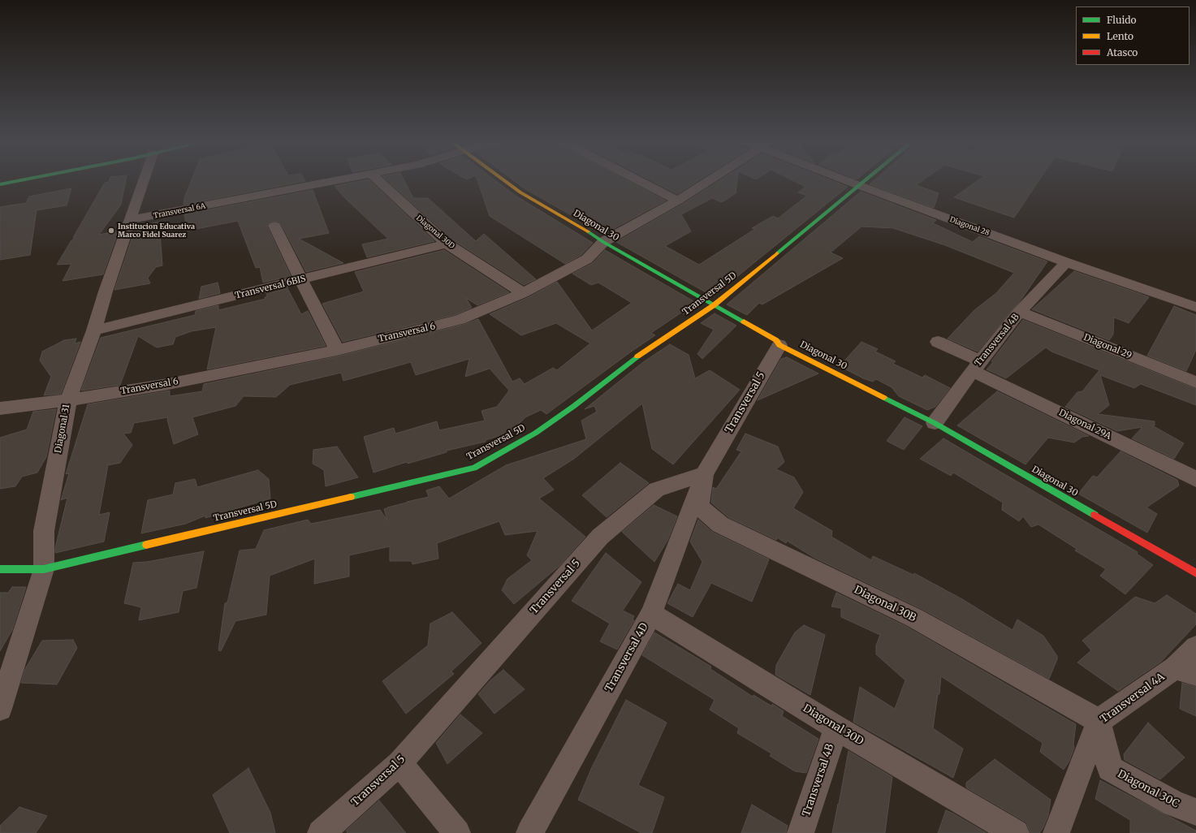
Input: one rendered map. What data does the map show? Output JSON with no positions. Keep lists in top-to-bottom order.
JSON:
{
  "streets": {
    "street": [
      "Transversal 6A",
      "Diagonal 30",
      "Diagonal 28",
      "Diagonal 30D",
      "Transversal 6BIS",
      "Transversal 5D",
      "Transversal 6",
      "Transversal 4B",
      "Diagonal 29",
      "Transversal 5",
      "Diagonal 29A",
      "Diagonal 31",
      "Diagonal 30B",
      "Transversal 4D",
      "Transversal 4A",
      "Diagonal 30C"
    ]
  },
  "crossings": [
    ["Transversal 6A", "Diagonal 31"],
    ["Diagonal 30", "Transversal 5D"],
    ["Diagonal 30", "Transversal 6"],
    ["Diagonal 30", "Transversal 4B"],
    ["Diagonal 30", "Transversal 5"],
    ["Diagonal 28", "Transversal 5D"],
    ["Diagonal 28", "Transversal 4B"],
    ["Diagonal 30D", "Transversal 6BIS"],
    ["Diagonal 30D", "Transversal 6"],
    ["Diagonal 30D", "Transversal 4B"],
    ["Diagonal 30D", "Transversal 4D"],
    ["Transversal 6BIS", "Diagonal 31"],
    ["Transversal 5D", "Diagonal 31"],
    ["Transversal 6", "Diagonal 31"],
    ["Transversal 4B", "Diagonal 29"],
    ["Transversal 4B", "Diagonal 29A"],
    ["Transversal 5", "Diagonal 30B"],
    ["Transversal 5", "Transversal 4D"],
    ["Diagonal 30B", "Transversal 4D"],
    ["Diagonal 30B", "Transversal 4A"],
    ["Diagonal 30B", "Diagonal 30C"],
    ["Transversal 4A", "Diagonal 30C"]
  ],
  "places": ["Institucion Educativa Marco Fidel Suarez"],
  "legend": ["Fluido", "Lento", "Atasco"]
}
